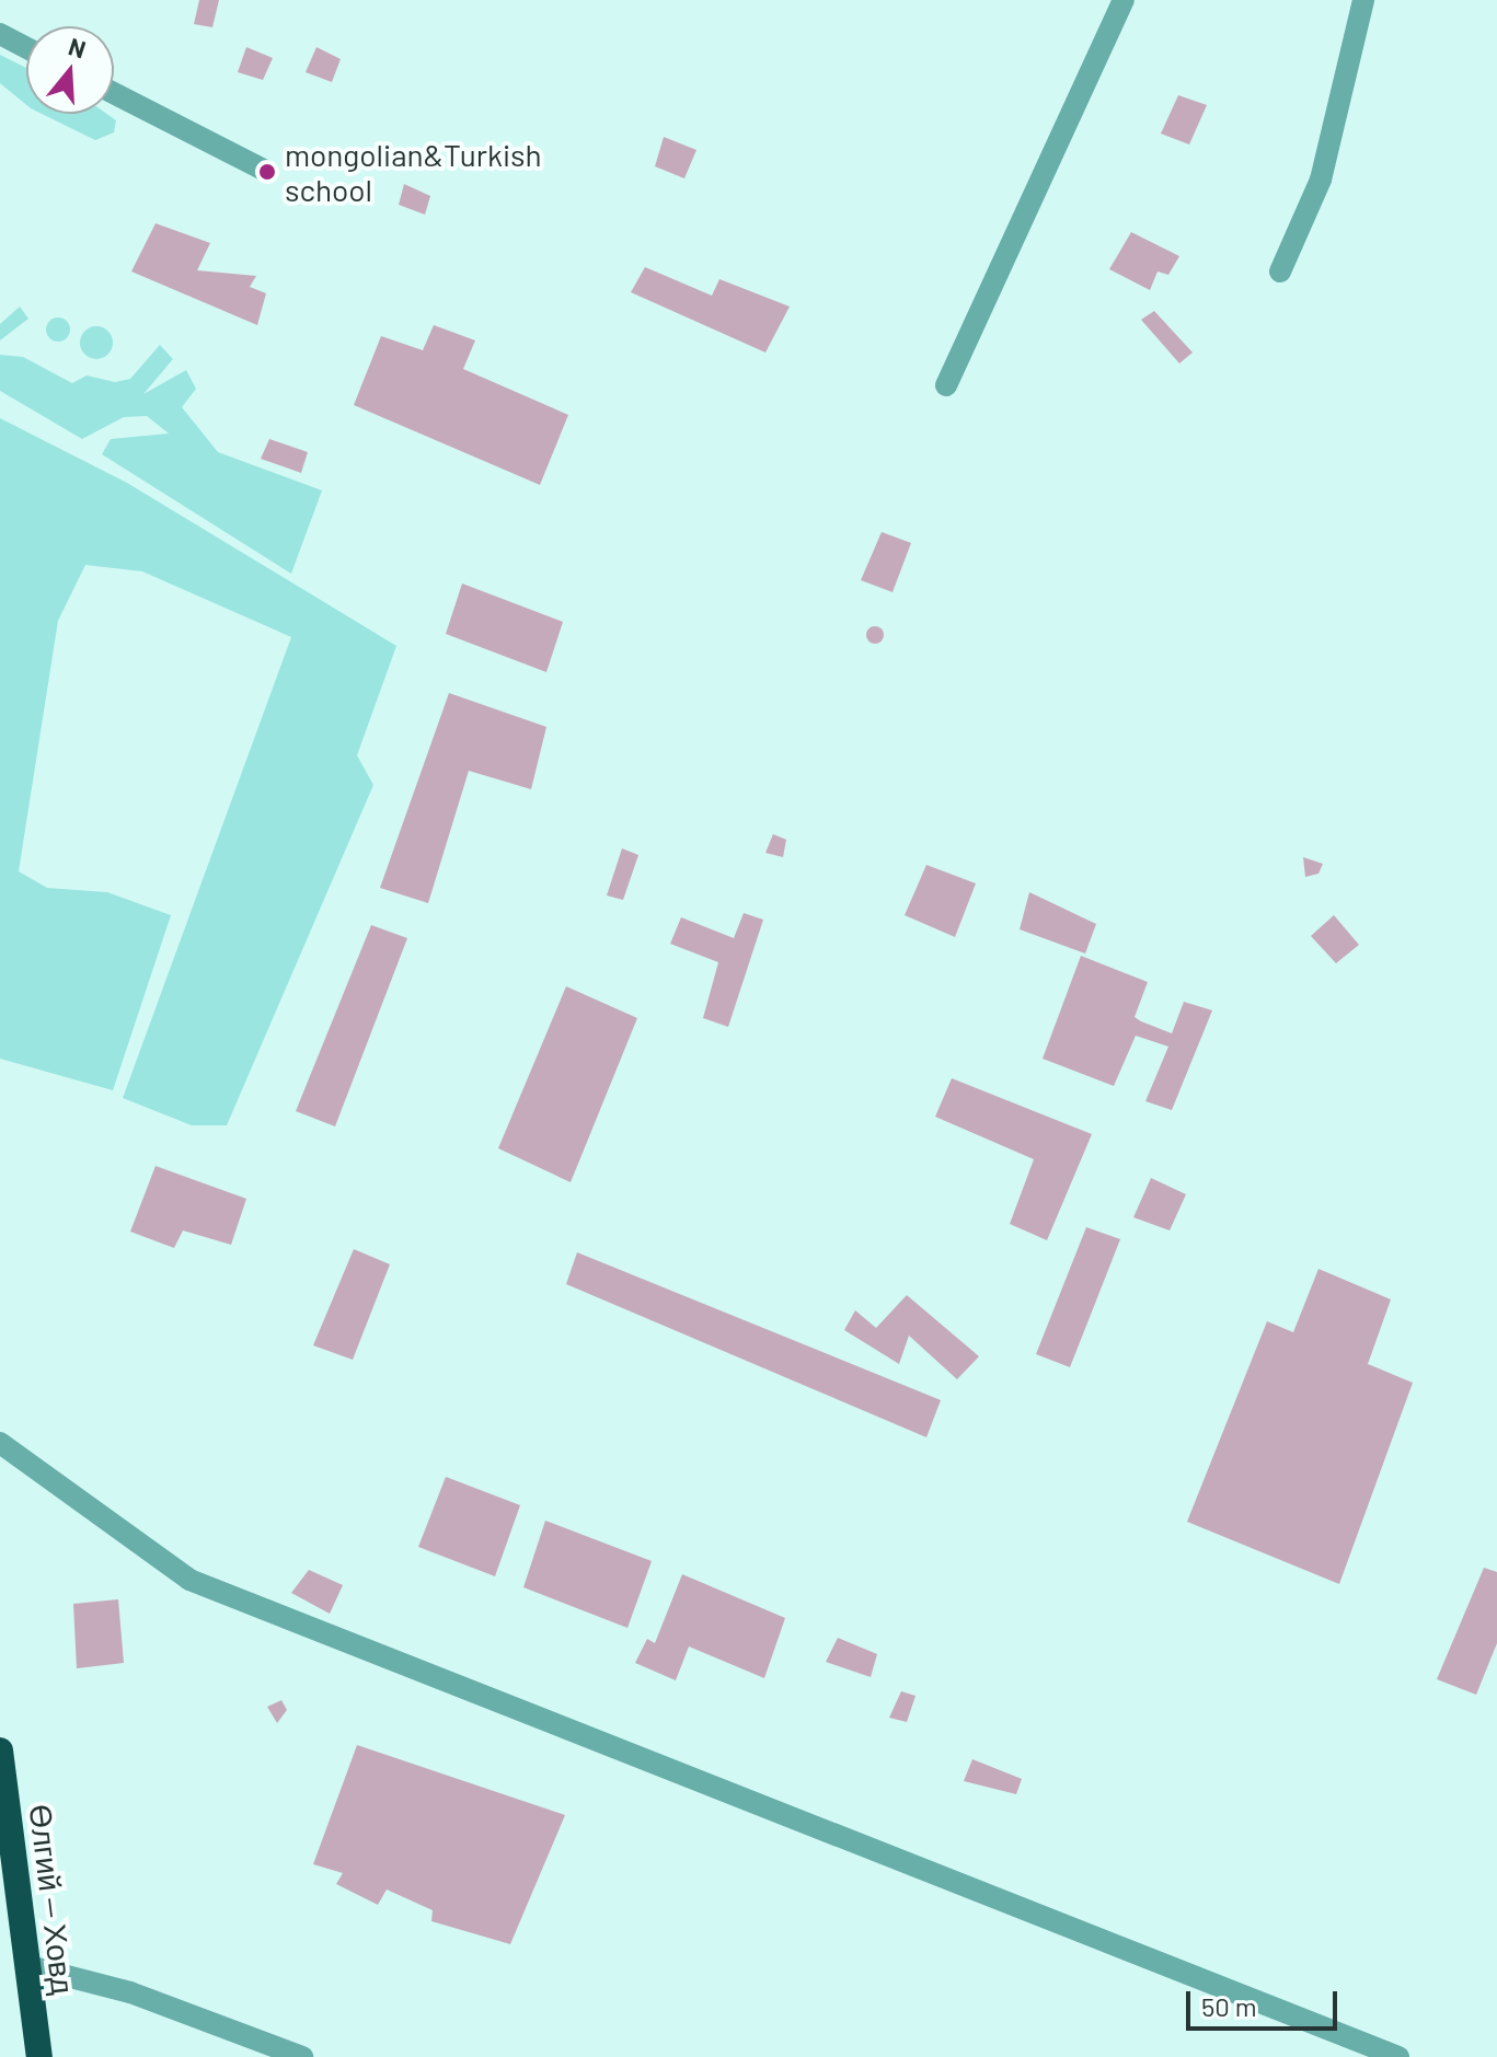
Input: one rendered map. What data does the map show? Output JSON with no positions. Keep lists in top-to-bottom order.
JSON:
{
  "streets": {
    "highway": ["Өлгий — Ховд"]
  },
  "places": ["mongolian&Turkish school"],
  "scale_bar": "50 m",
  "north": "top"
}
